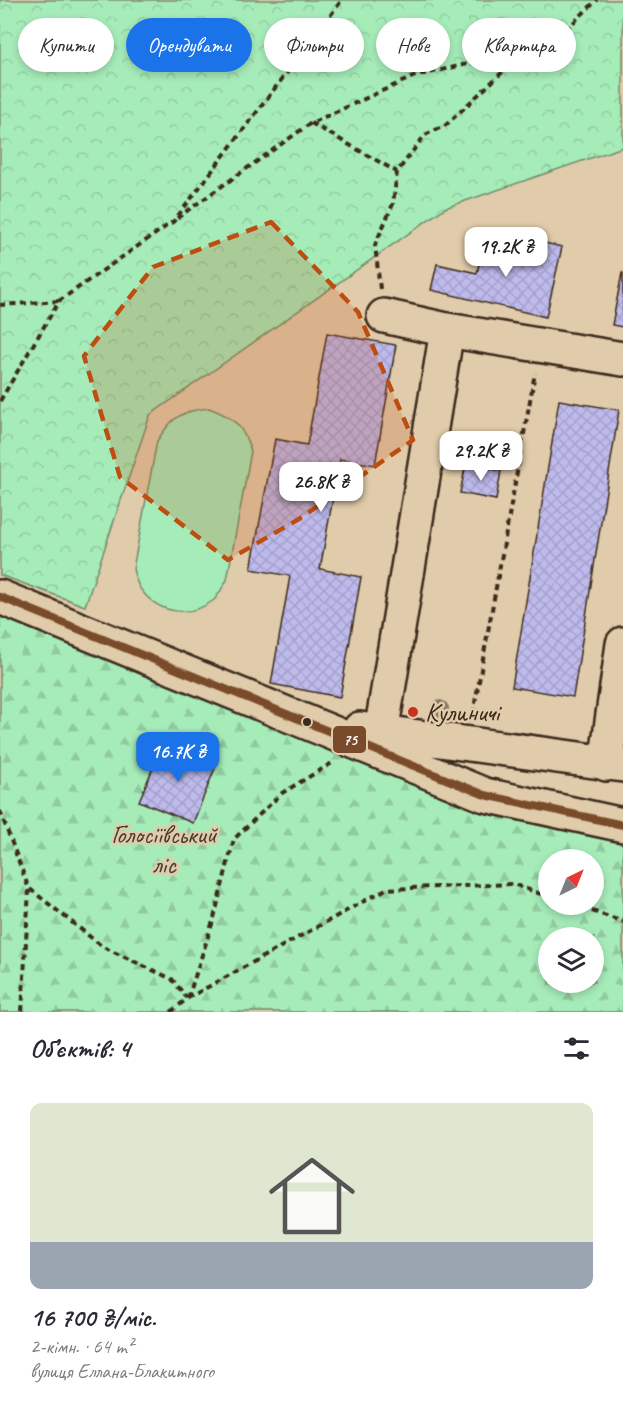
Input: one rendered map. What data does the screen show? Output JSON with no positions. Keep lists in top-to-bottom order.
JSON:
{
  "parks": ["Голосіївський ліс"],
  "places": ["Кулиничі"],
  "lines": ["transit line 75"],
  "north": "top right",
  "page": {
    "chip": [
      "Купити",
      "Орендувати",
      "Фільтри",
      "Нове",
      "Квартира"
    ],
    "price": [
      "19.2K ₴",
      "29.2K ₴",
      "26.8K ₴",
      "16.7K ₴"
    ],
    "heading": "Об’єктів: 4",
    "list": [
      {
        "name": "16 700 ₴/міс.",
        "note": "2-кімн. · 64 m² · вулиця Еллана-Блакитного"
      }
    ]
  }
}
